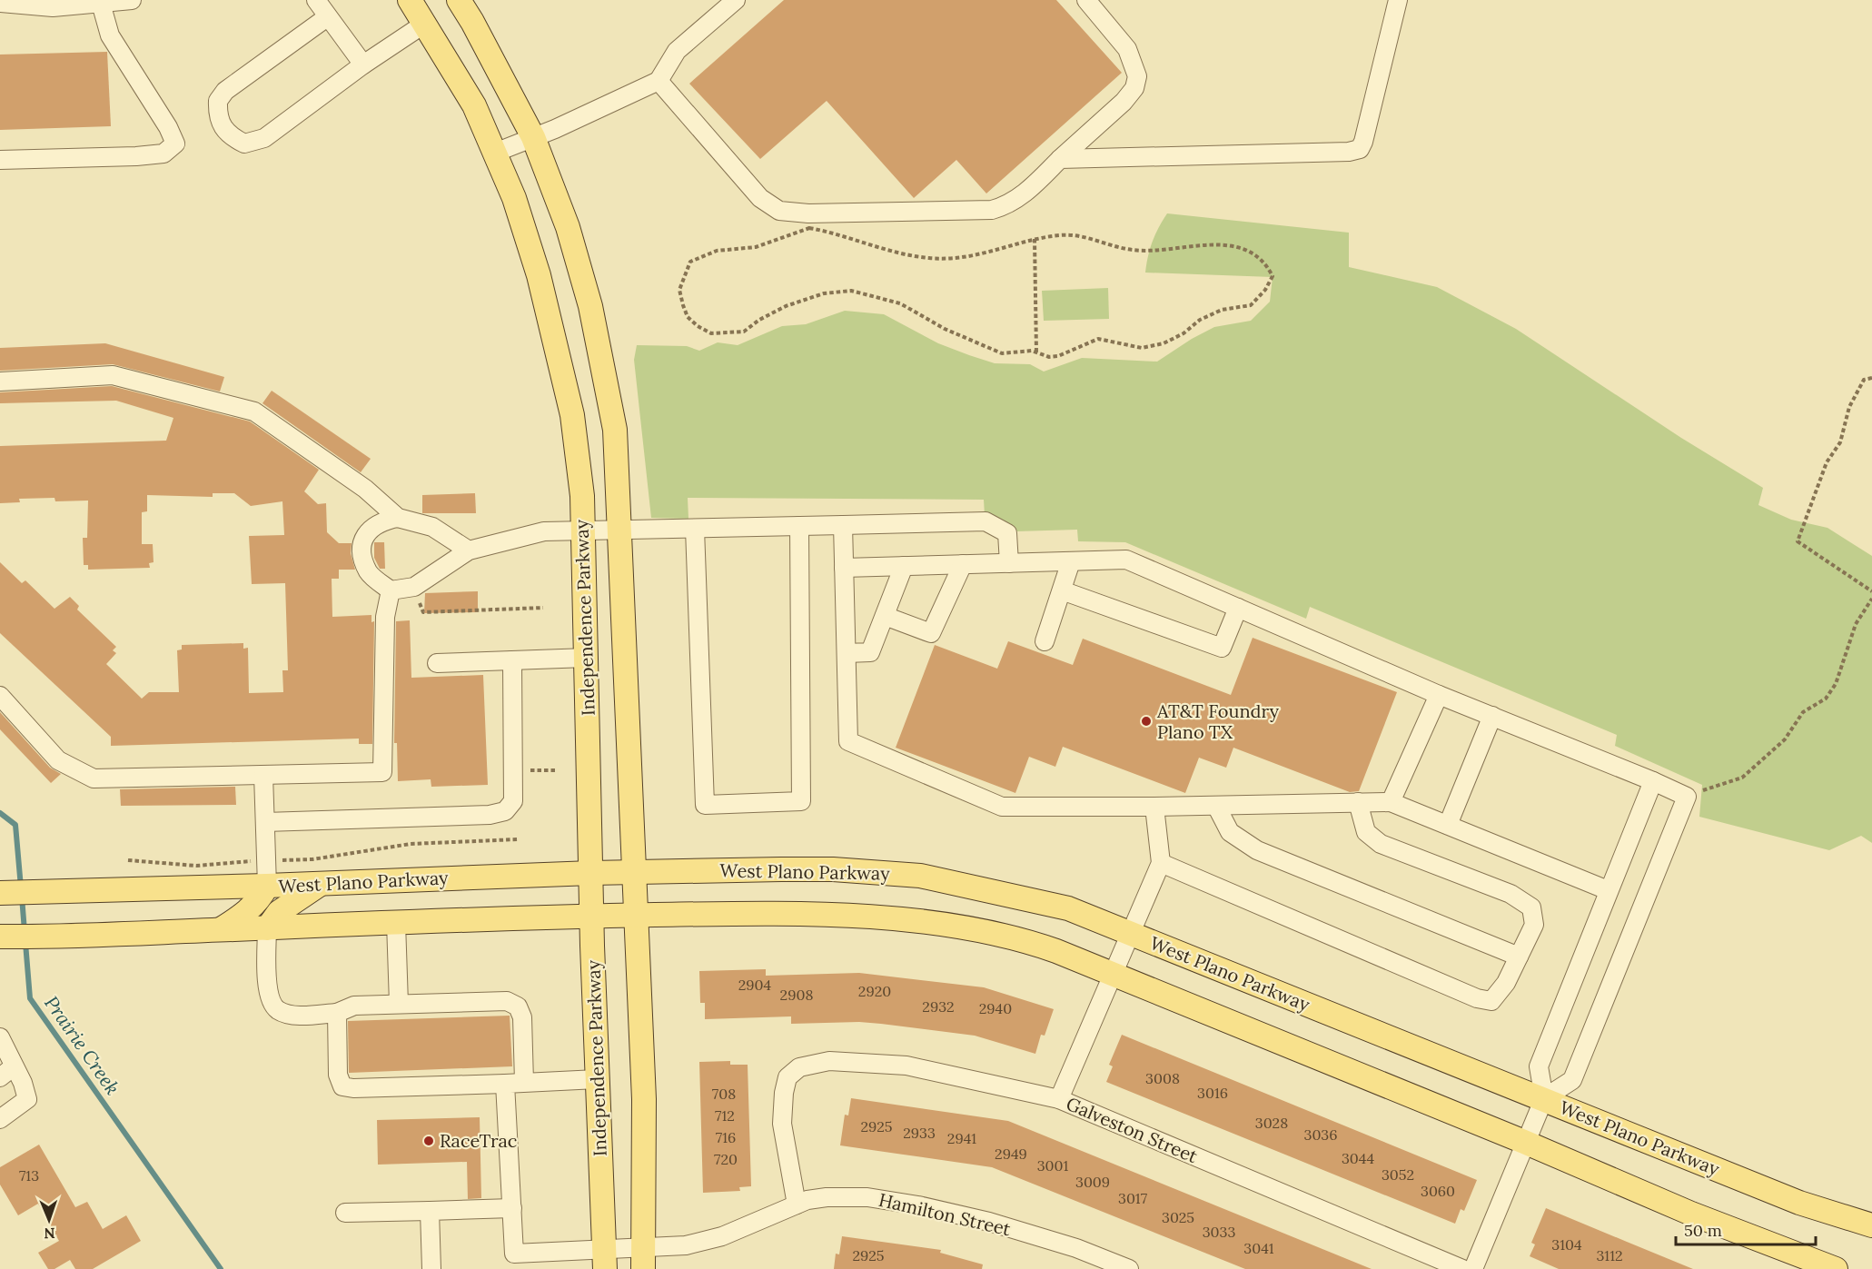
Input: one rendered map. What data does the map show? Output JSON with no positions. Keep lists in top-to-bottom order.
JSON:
{
  "streets": {
    "main road": ["Independence Parkway", "West Plano Parkway"],
    "street": ["Galveston Street", "Hamilton Street"]
  },
  "crossings": [
    ["Independence Parkway", "West Plano Parkway"],
    ["Independence Parkway", "Hamilton Street"],
    ["Galveston Street", "Hamilton Street"]
  ],
  "water": ["Prairie Creek"],
  "places": ["AT&T Foundry Plano TX", "RaceTrac"],
  "house_numbers": [
    "2904",
    "2920",
    "2908",
    "2932",
    "2940",
    "3008",
    "3016",
    "708",
    "712",
    "3028",
    "2925",
    "2933",
    "3036",
    "716",
    "2941",
    "2949",
    "3044",
    "720",
    "3001",
    "3052",
    "713",
    "3009",
    "3060",
    "3017",
    "3025",
    "3033",
    "3104",
    "3041",
    "2925",
    "3112"
  ],
  "scale_bar": "50 m",
  "north": "bottom"
}
